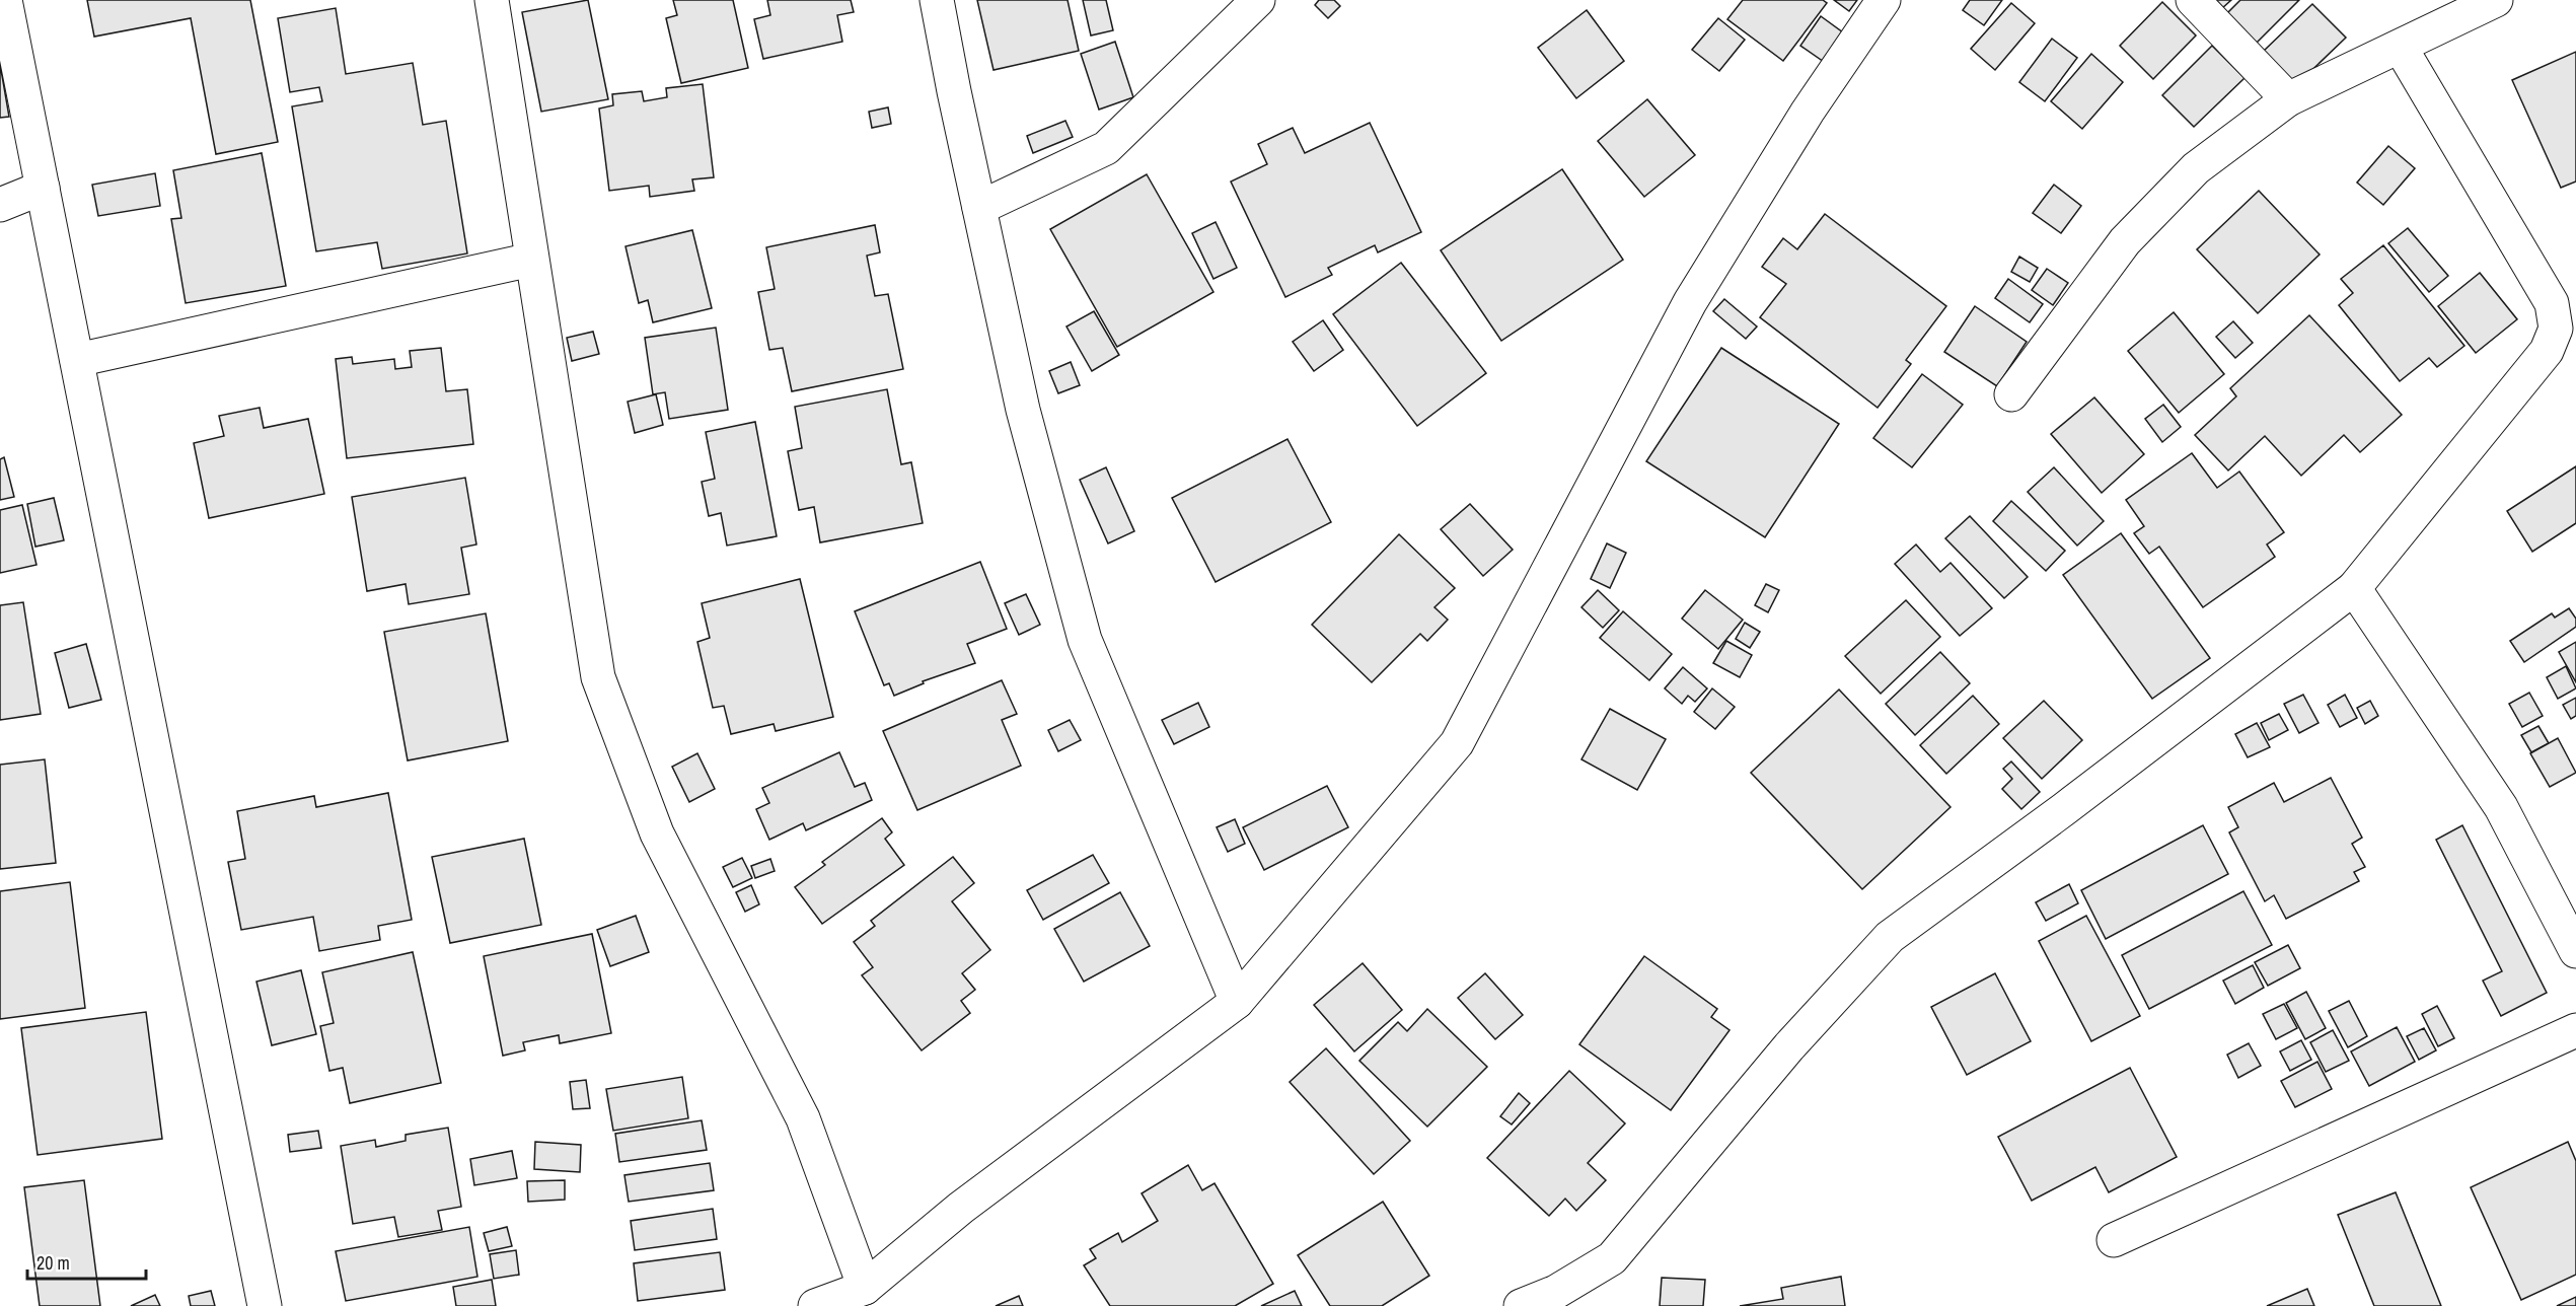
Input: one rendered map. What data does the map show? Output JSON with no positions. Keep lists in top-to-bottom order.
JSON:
{
  "scale_bar": "20 m"
}
